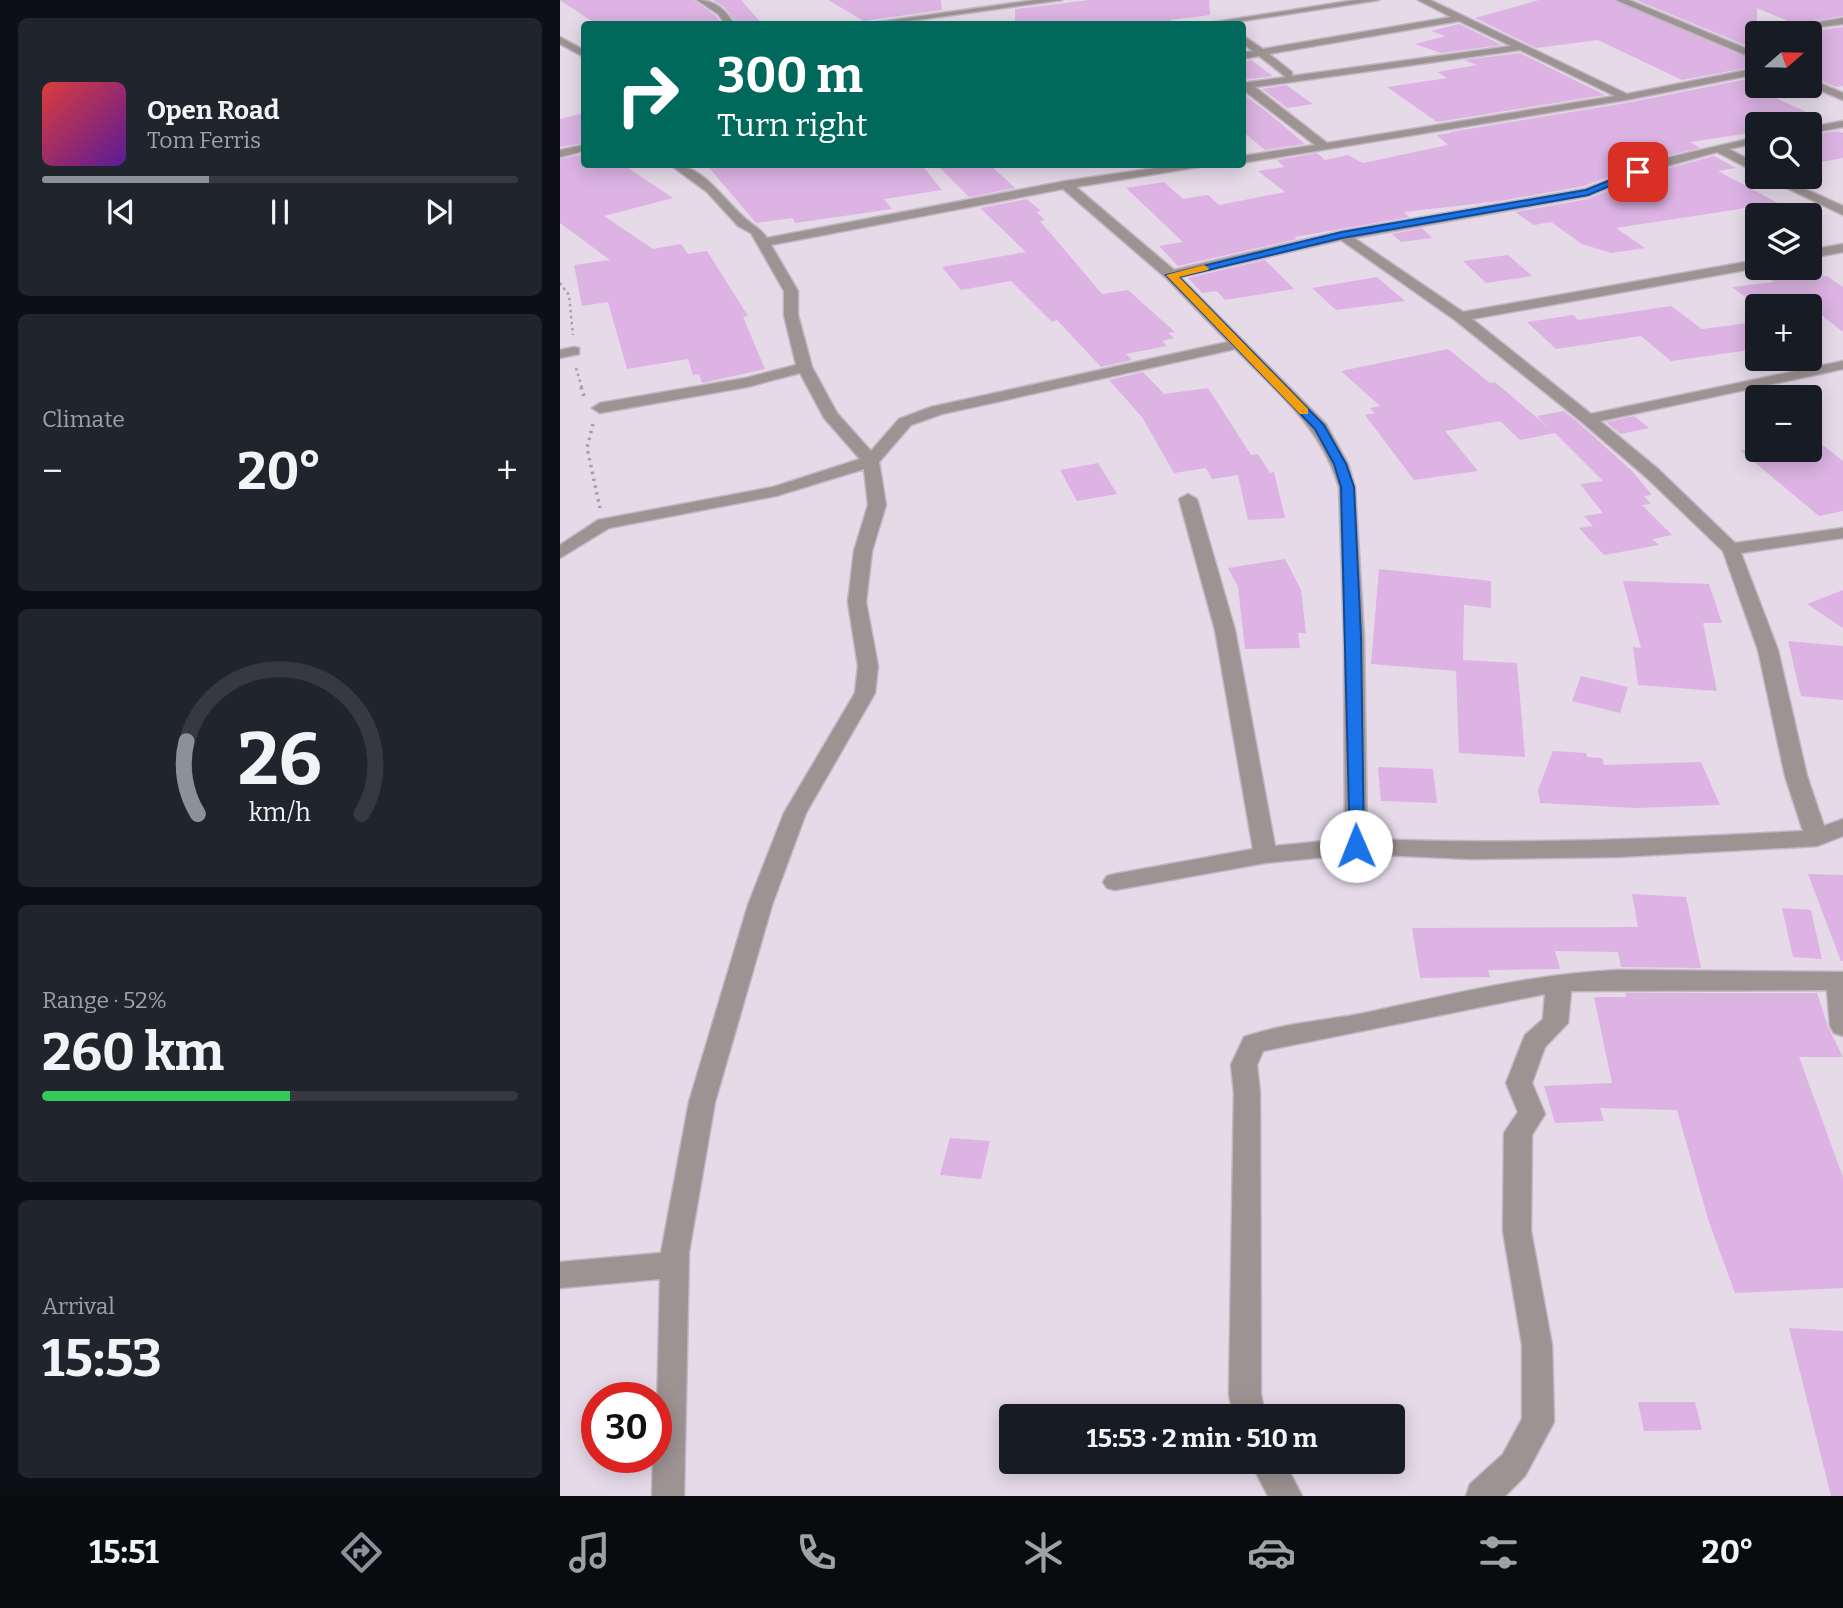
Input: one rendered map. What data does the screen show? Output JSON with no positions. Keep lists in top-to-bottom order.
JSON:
{
  "north": "right",
  "page": {
    "map_buttons": ["+", "−"],
    "turn": ["300 m", "Turn right"],
    "song": ["Open Road", "Tom Ferris"],
    "tile": [
      "Climate",
      ["Range · 52%", "260 km"],
      ["Arrival", "15:53"]
    ],
    "heat": ["−", "20°", "+"],
    "limit": "30",
    "trip": "15:53 · 2 min · 510 m",
    "tabs": ["15:51", "20°"],
    "gauge": ["26", "km/h"]
  }
}
